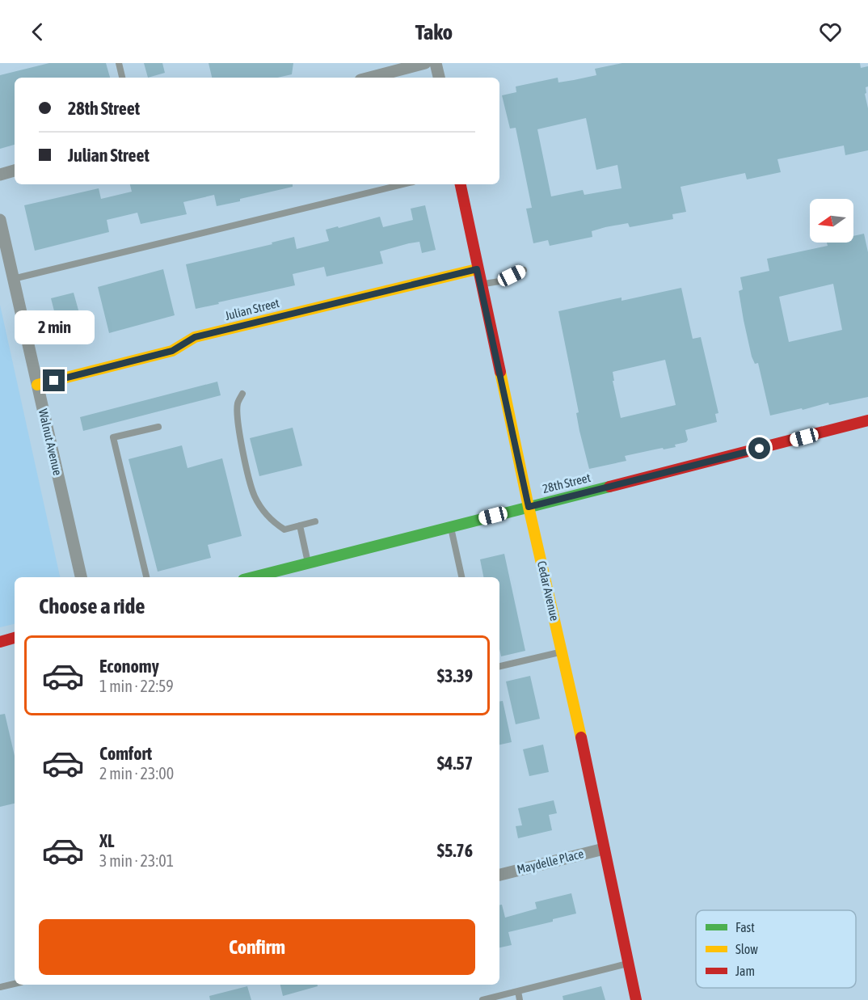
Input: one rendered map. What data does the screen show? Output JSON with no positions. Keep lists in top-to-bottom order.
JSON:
{
  "streets": {
    "street": [
      "Julian Street",
      "Walnut Avenue",
      "28th Street",
      "Cedar Avenue",
      "Maydelle Place"
    ]
  },
  "crossings": [
    ["Julian Street", "Walnut Avenue"],
    ["Julian Street", "Cedar Avenue"],
    ["28th Street", "Cedar Avenue"],
    ["Cedar Avenue", "Maydelle Place"]
  ],
  "legend": ["Fast", "Slow", "Jam"],
  "north": "left",
  "page": {
    "header": "Tako",
    "banner": ["28th Street", "Julian Street"],
    "bubble": "2 min",
    "heading": "Choose a ride",
    "list": [
      {
        "name": "Economy",
        "note": "1 min · 22:59",
        "value": "$3.39"
      },
      {
        "name": "Comfort",
        "note": "2 min · 23:00",
        "value": "$4.57"
      },
      {
        "name": "XL",
        "note": "3 min · 23:01",
        "value": "$5.76"
      }
    ],
    "buttons": "Confirm"
  }
}
